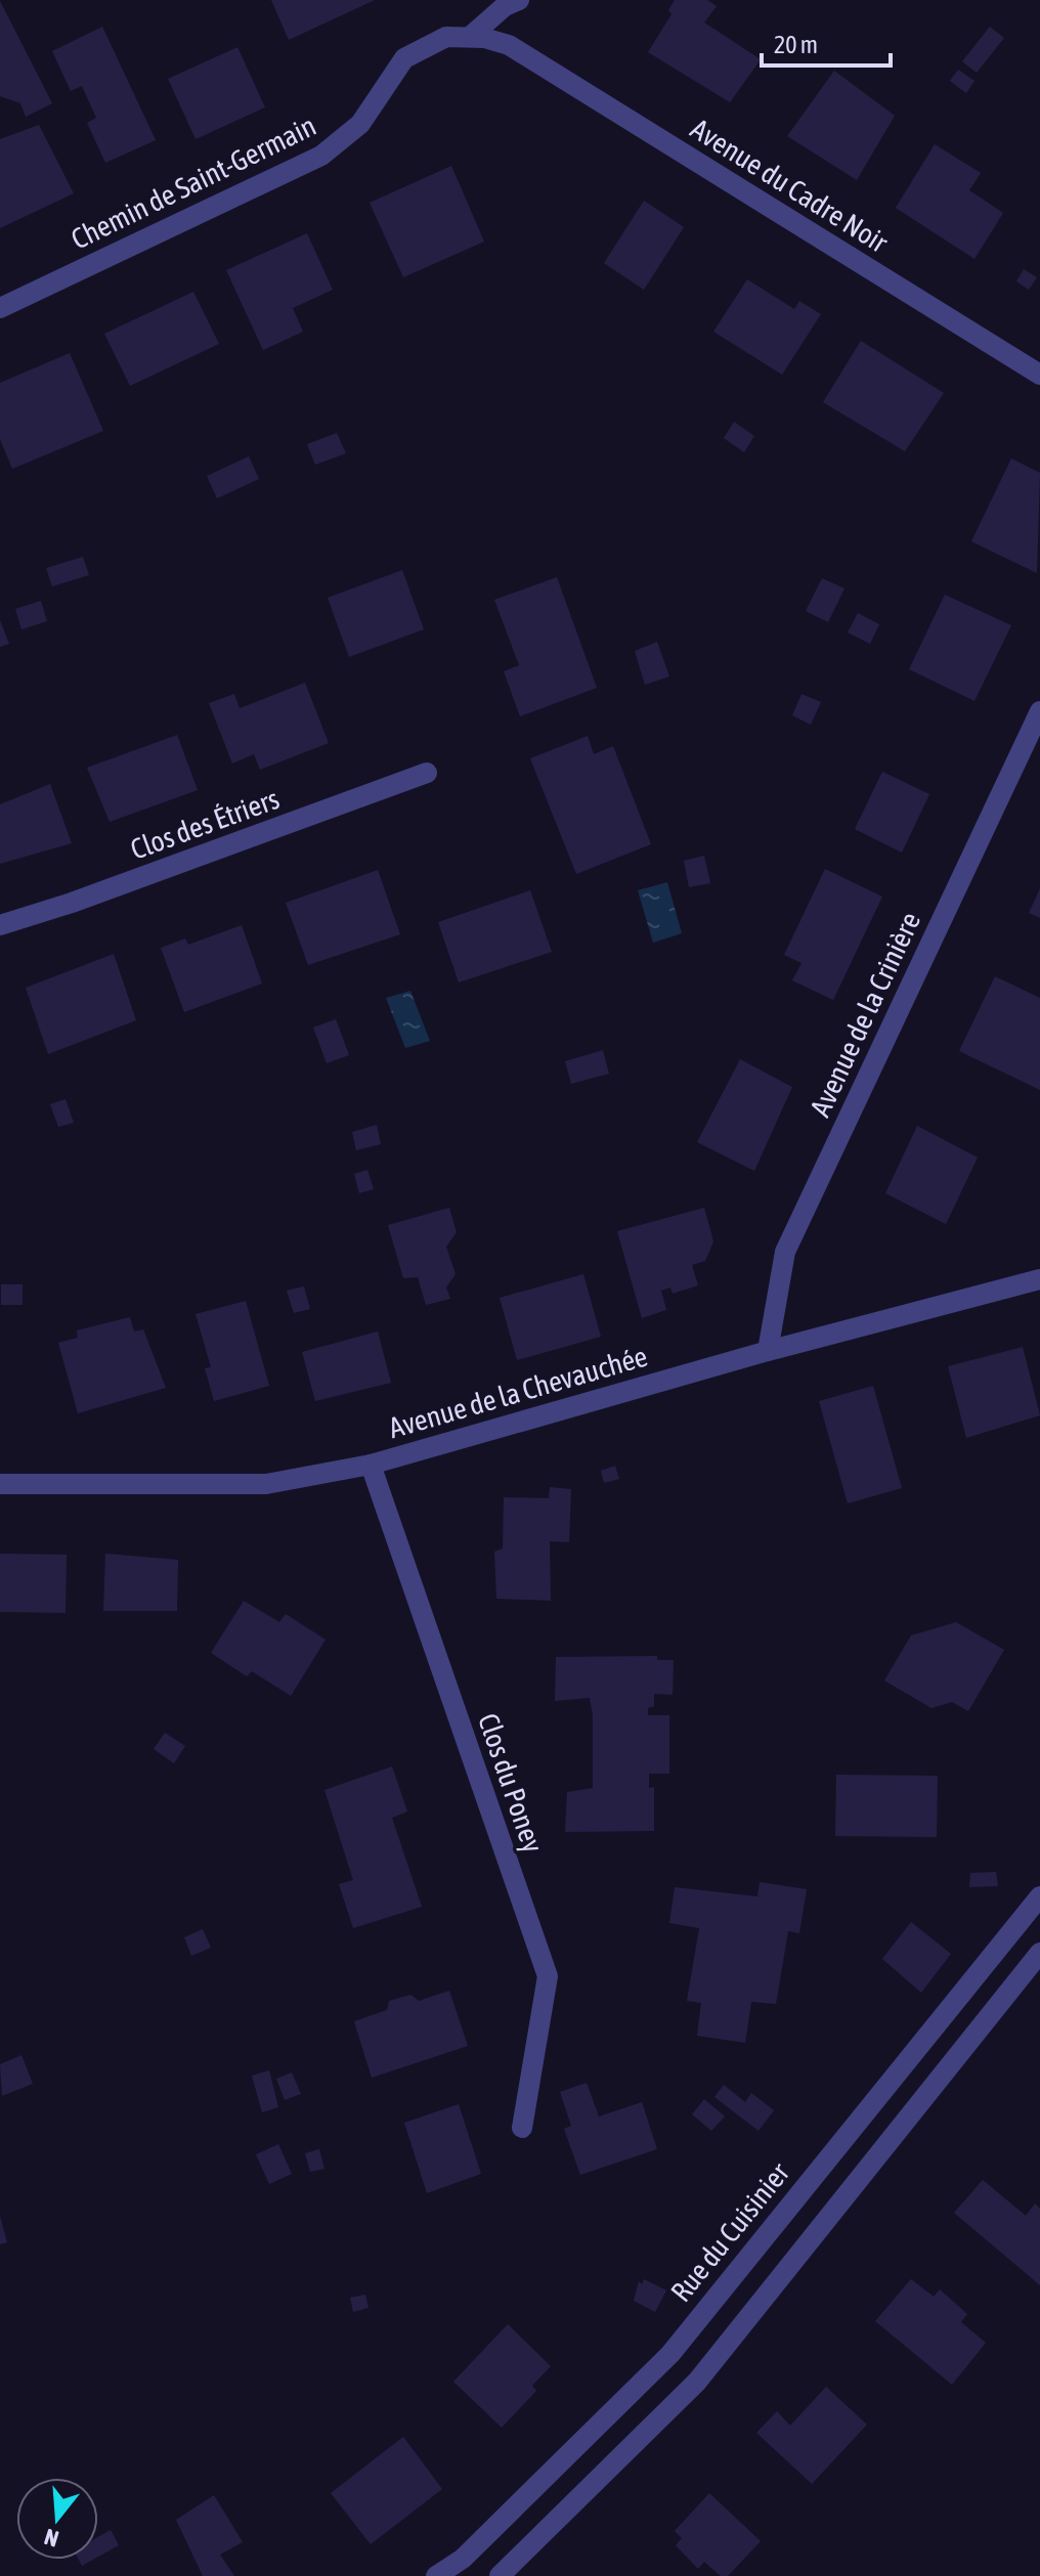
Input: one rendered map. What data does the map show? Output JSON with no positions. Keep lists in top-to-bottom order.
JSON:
{
  "streets": {
    "street": [
      "Chemin de Saint-Germain",
      "Avenue du Cadre Noir",
      "Clos des Étriers",
      "Avenue de la Crinière",
      "Avenue de la Chevauchée",
      "Clos du Poney",
      "Rue du Cuisinier"
    ]
  },
  "crossings": [
    ["Chemin de Saint-Germain", "Avenue du Cadre Noir"],
    ["Avenue de la Crinière", "Avenue de la Chevauchée"],
    ["Avenue de la Chevauchée", "Clos du Poney"]
  ],
  "scale_bar": "20 m",
  "north": "bottom"
}
